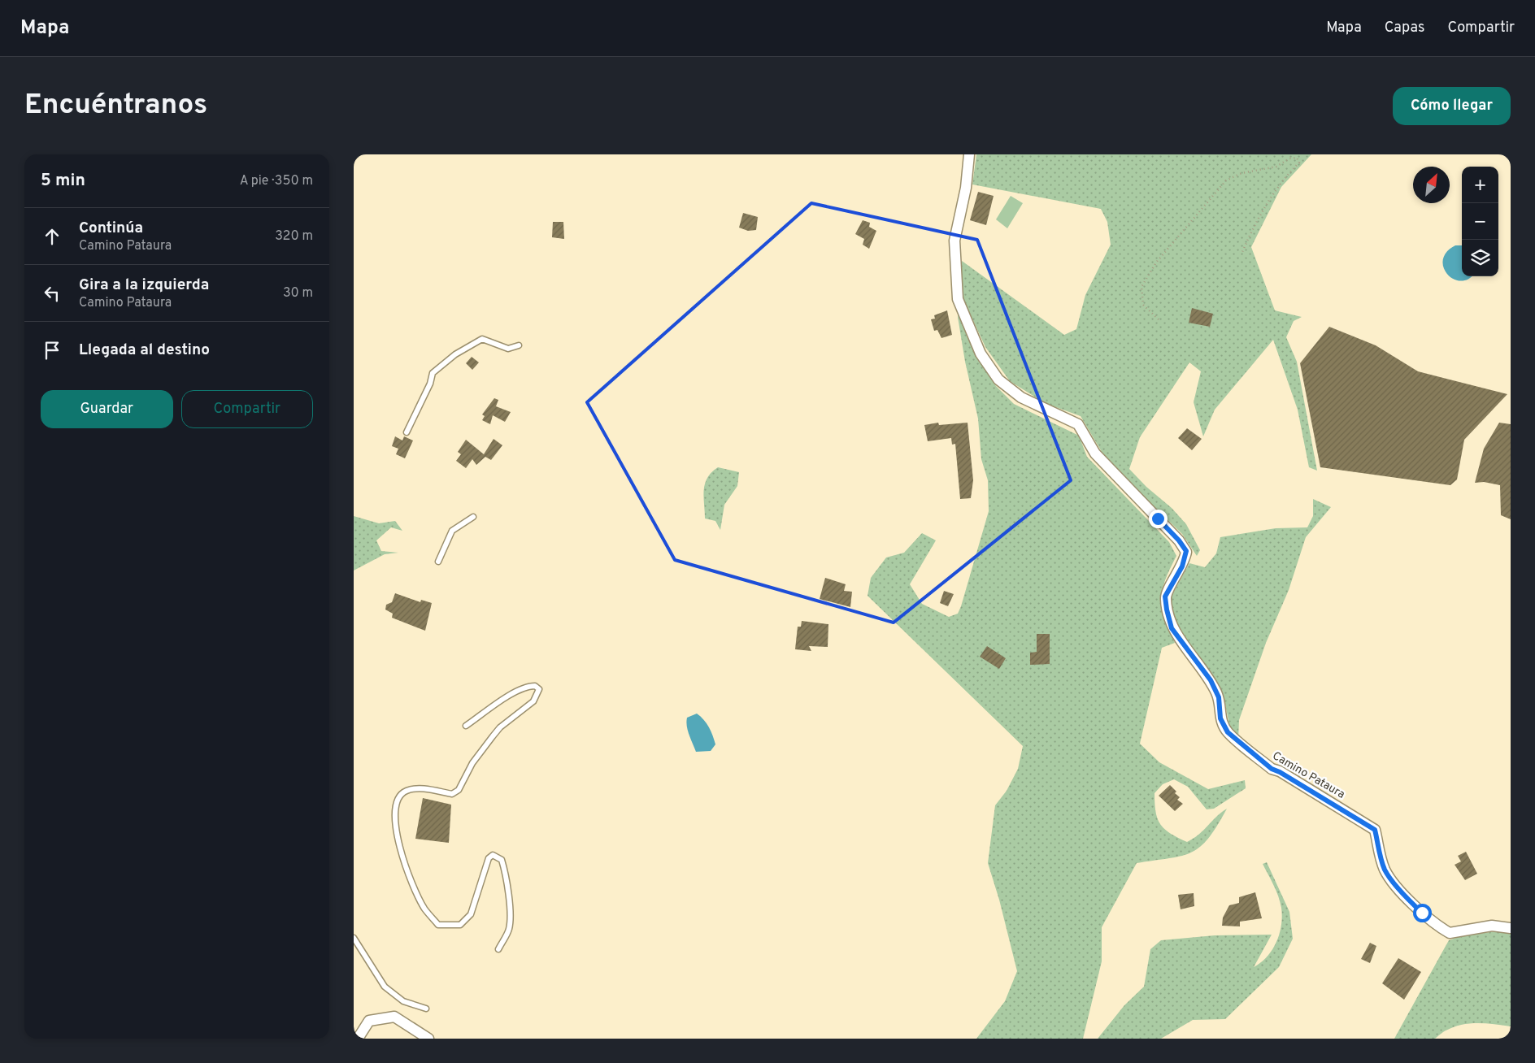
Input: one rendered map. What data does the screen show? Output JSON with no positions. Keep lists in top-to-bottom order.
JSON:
{
  "streets": {
    "street": ["Camino Pataura"]
  },
  "north": "top right",
  "page": {
    "header": "Mapa",
    "nav": ["Mapa", "Capas", "Compartir"],
    "buttons": [
      "Cómo llegar",
      ["Guardar", "Compartir"]
    ],
    "title": "Encuéntranos",
    "heading": ["5 min", "A pie · 350 m"],
    "map_buttons": ["+", "−"],
    "list": [
      ["Continúa", "Camino Pataura", "320 m"],
      ["Gira a la izquierda", "Camino Pataura", "30 m"],
      "Llegada al destino"
    ]
  }
}
